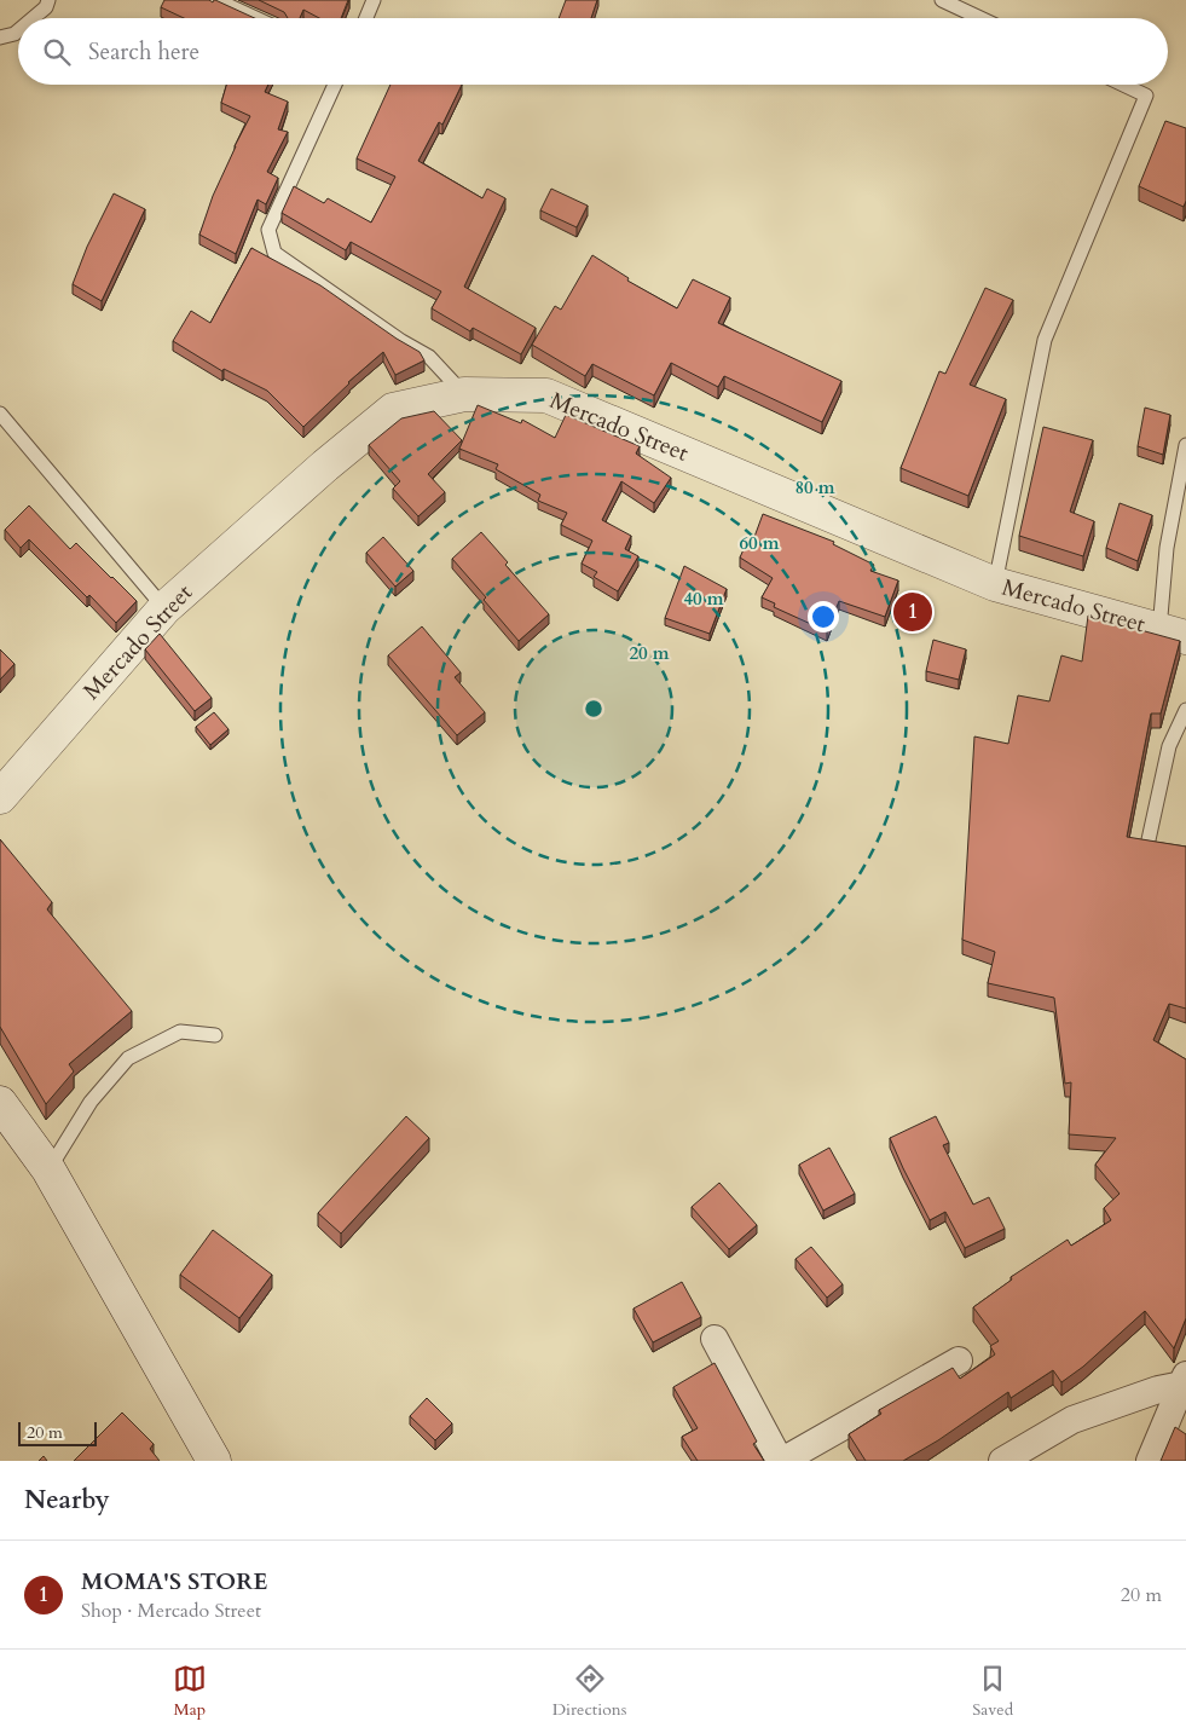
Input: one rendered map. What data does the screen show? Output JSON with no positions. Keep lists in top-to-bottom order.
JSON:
{
  "streets": {
    "street": ["Mercado Street"]
  },
  "scale_bar": "20 m",
  "page": {
    "search": "Search here",
    "pins": "1",
    "scale": "20 m",
    "heading": "Nearby",
    "list": [
      {
        "mark": "1",
        "name": "MOMA'S STORE",
        "note": "Shop · Mercado Street",
        "value": "20 m"
      }
    ],
    "nav": ["Map", "Directions", "Saved"]
  },
  "rings": [
    "80 m",
    "60 m",
    "40 m",
    "20 m"
  ]
}
